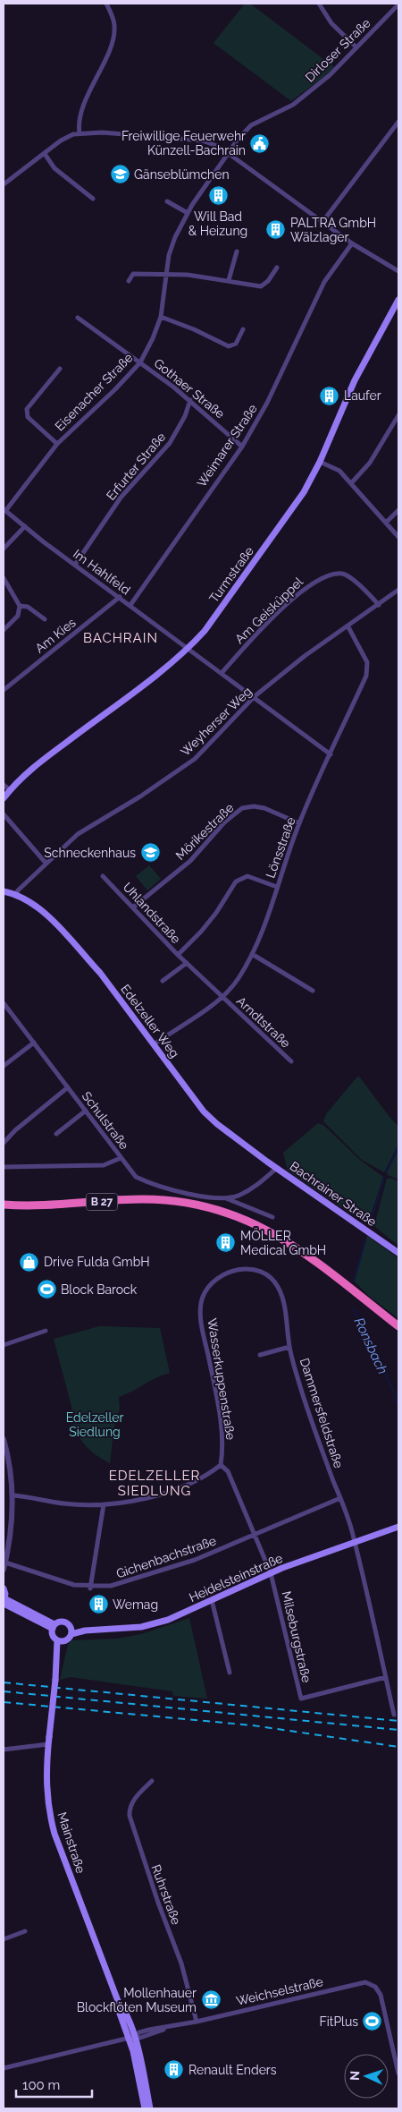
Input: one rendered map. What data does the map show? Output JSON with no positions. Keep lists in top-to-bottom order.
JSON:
{
  "streets": {
    "highway": ["B 27"],
    "main road": [
      "Turmstraße",
      "Edelzeller Weg",
      "Bachrainer Straße",
      "Heidelsteinstraße",
      "Mainstraße"
    ],
    "street": [
      "Dirloser Straße",
      "Gothaer Straße",
      "Eisenacher Straße",
      "Weimarer Straße",
      "Erfurter Straße",
      "Im Hahlfeld",
      "Am Geisküppel",
      "Am Kies",
      "Weyherser Weg",
      "Mörikestraße",
      "Lönsstraße",
      "Uhlandstraße",
      "Arndtstraße",
      "Schulstraße",
      "Wasserkuppenstraße",
      "Dammersfeldstraße",
      "Gichenbachstraße",
      "Milseburgstraße",
      "Ruhrstraße",
      "Weichselstraße"
    ]
  },
  "crossings": [
    ["Dirloser Straße", "Eisenacher Straße"],
    ["Gothaer Straße", "Eisenacher Straße"],
    ["Gothaer Straße", "Weimarer Straße"],
    ["Gothaer Straße", "Erfurter Straße"],
    ["Eisenacher Straße", "Im Hahlfeld"],
    ["Weimarer Straße", "Im Hahlfeld"],
    ["Erfurter Straße", "Im Hahlfeld"],
    ["Im Hahlfeld", "Turmstraße"],
    ["Im Hahlfeld", "Am Geisküppel"],
    ["Im Hahlfeld", "Am Kies"],
    ["Im Hahlfeld", "Weyherser Weg"],
    ["Im Hahlfeld", "Lönsstraße"],
    ["Am Geisküppel", "Weyherser Weg"],
    ["Weyherser Weg", "Lönsstraße"],
    ["Weyherser Weg", "Edelzeller Weg"],
    ["Mörikestraße", "Lönsstraße"],
    ["Mörikestraße", "Uhlandstraße"],
    ["Lönsstraße", "Uhlandstraße"],
    ["Lönsstraße", "Edelzeller Weg"],
    ["Lönsstraße", "Arndtstraße"],
    ["Uhlandstraße", "Arndtstraße"],
    ["Edelzeller Weg", "Schulstraße"],
    ["Edelzeller Weg", "Bachrainer Straße"],
    ["Schulstraße", "Bachrainer Straße"],
    ["Wasserkuppenstraße", "Dammersfeldstraße"],
    ["Dammersfeldstraße", "Gichenbachstraße"],
    ["Dammersfeldstraße", "Heidelsteinstraße"],
    ["Dammersfeldstraße", "Milseburgstraße"],
    ["Heidelsteinstraße", "Milseburgstraße"],
    ["Heidelsteinstraße", "Mainstraße"],
    ["Mainstraße", "Weichselstraße"],
    ["Ruhrstraße", "Weichselstraße"]
  ],
  "districts": ["BACHRAIN", "EDELZELLER SIEDLUNG"],
  "water": ["Ronsbach"],
  "parks": ["Edelzeller Siedlung"],
  "places": {
    "public building": ["Freiwillige Feuerwehr Künzell-Bachrain"],
    "school or university": ["Gänseblümchen", "Schneckenhaus"],
    "building": [
      "Will Bad & Heizung",
      "PALTRA GmbH Wälzlager",
      "Laufer",
      "MÖLLER Medical GmbH",
      "Wemag",
      "Renault Enders"
    ],
    "shop": ["Drive Fulda GmbH"],
    "sports": ["Block Barock", "FitPlus"],
    "museum": ["Mollenhauer Blockflöten Museum"]
  },
  "scale_bar": "100 m",
  "north": "left"
}
